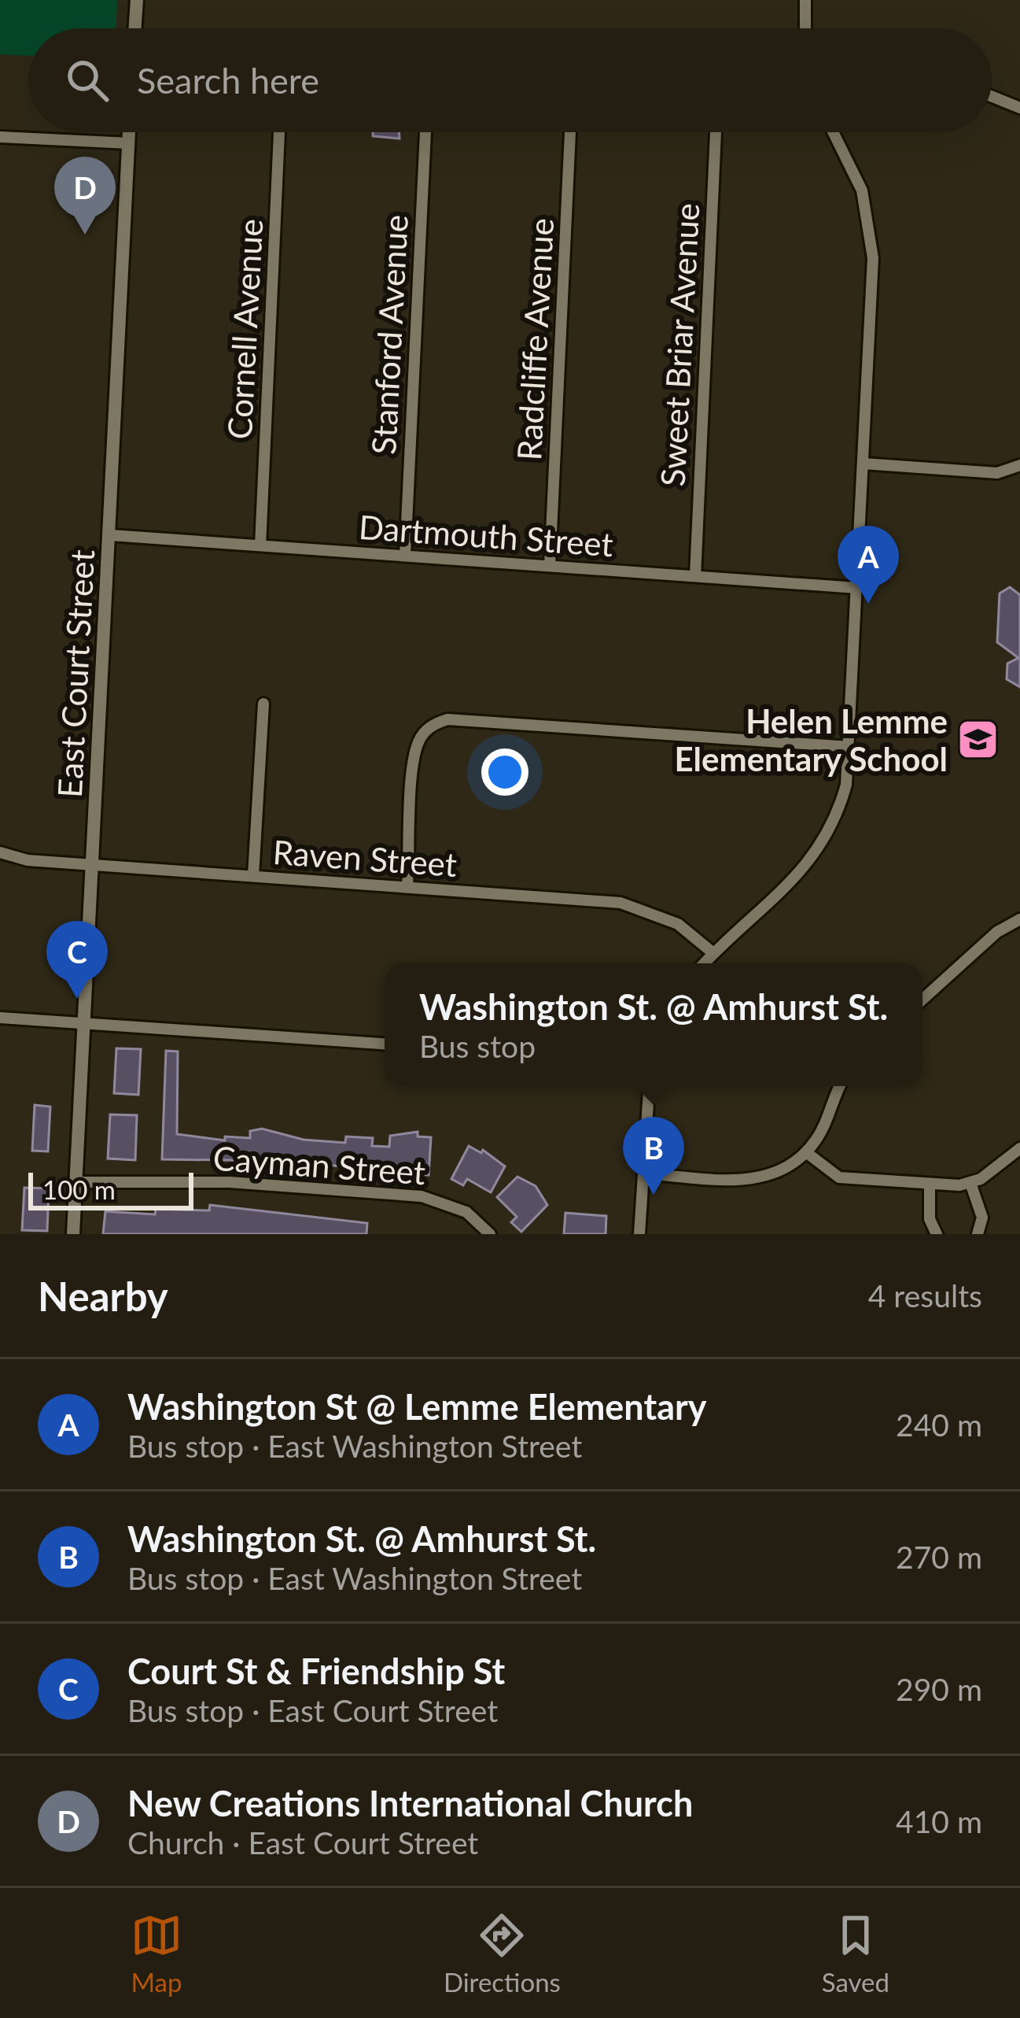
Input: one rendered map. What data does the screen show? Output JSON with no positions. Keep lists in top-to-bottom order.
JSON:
{
  "streets": {
    "street": [
      "Cornell Avenue",
      "Stanford Avenue",
      "Radcliffe Avenue",
      "Sweet Briar Avenue",
      "Dartmouth Street",
      "East Court Street",
      "Raven Street",
      "Cayman Street"
    ]
  },
  "crossings": [
    ["Cornell Avenue", "Dartmouth Street"],
    ["Stanford Avenue", "Dartmouth Street"],
    ["Radcliffe Avenue", "Dartmouth Street"],
    ["Sweet Briar Avenue", "Dartmouth Street"],
    ["Dartmouth Street", "East Court Street"],
    ["East Court Street", "Raven Street"],
    ["East Court Street", "Cayman Street"]
  ],
  "places": {
    "school or university": ["Helen Lemme Elementary School"]
  },
  "scale_bar": "100 m",
  "page": {
    "search": "Search here",
    "pins": [
      "D",
      "A",
      "C",
      "B"
    ],
    "popup": ["Washington St. @ Amhurst St.", "Bus stop"],
    "scale": "100 m",
    "heading": ["Nearby", "4 results"],
    "list": [
      {
        "mark": "A",
        "name": "Washington St @ Lemme Elementary",
        "note": "Bus stop · East Washington Street",
        "value": "240 m"
      },
      {
        "mark": "B",
        "name": "Washington St. @ Amhurst St.",
        "note": "Bus stop · East Washington Street",
        "value": "270 m"
      },
      {
        "mark": "C",
        "name": "Court St & Friendship St",
        "note": "Bus stop · East Court Street",
        "value": "290 m"
      },
      {
        "mark": "D",
        "name": "New Creations International Church",
        "note": "Church · East Court Street",
        "value": "410 m"
      }
    ],
    "nav": ["Map", "Directions", "Saved"]
  }
}
